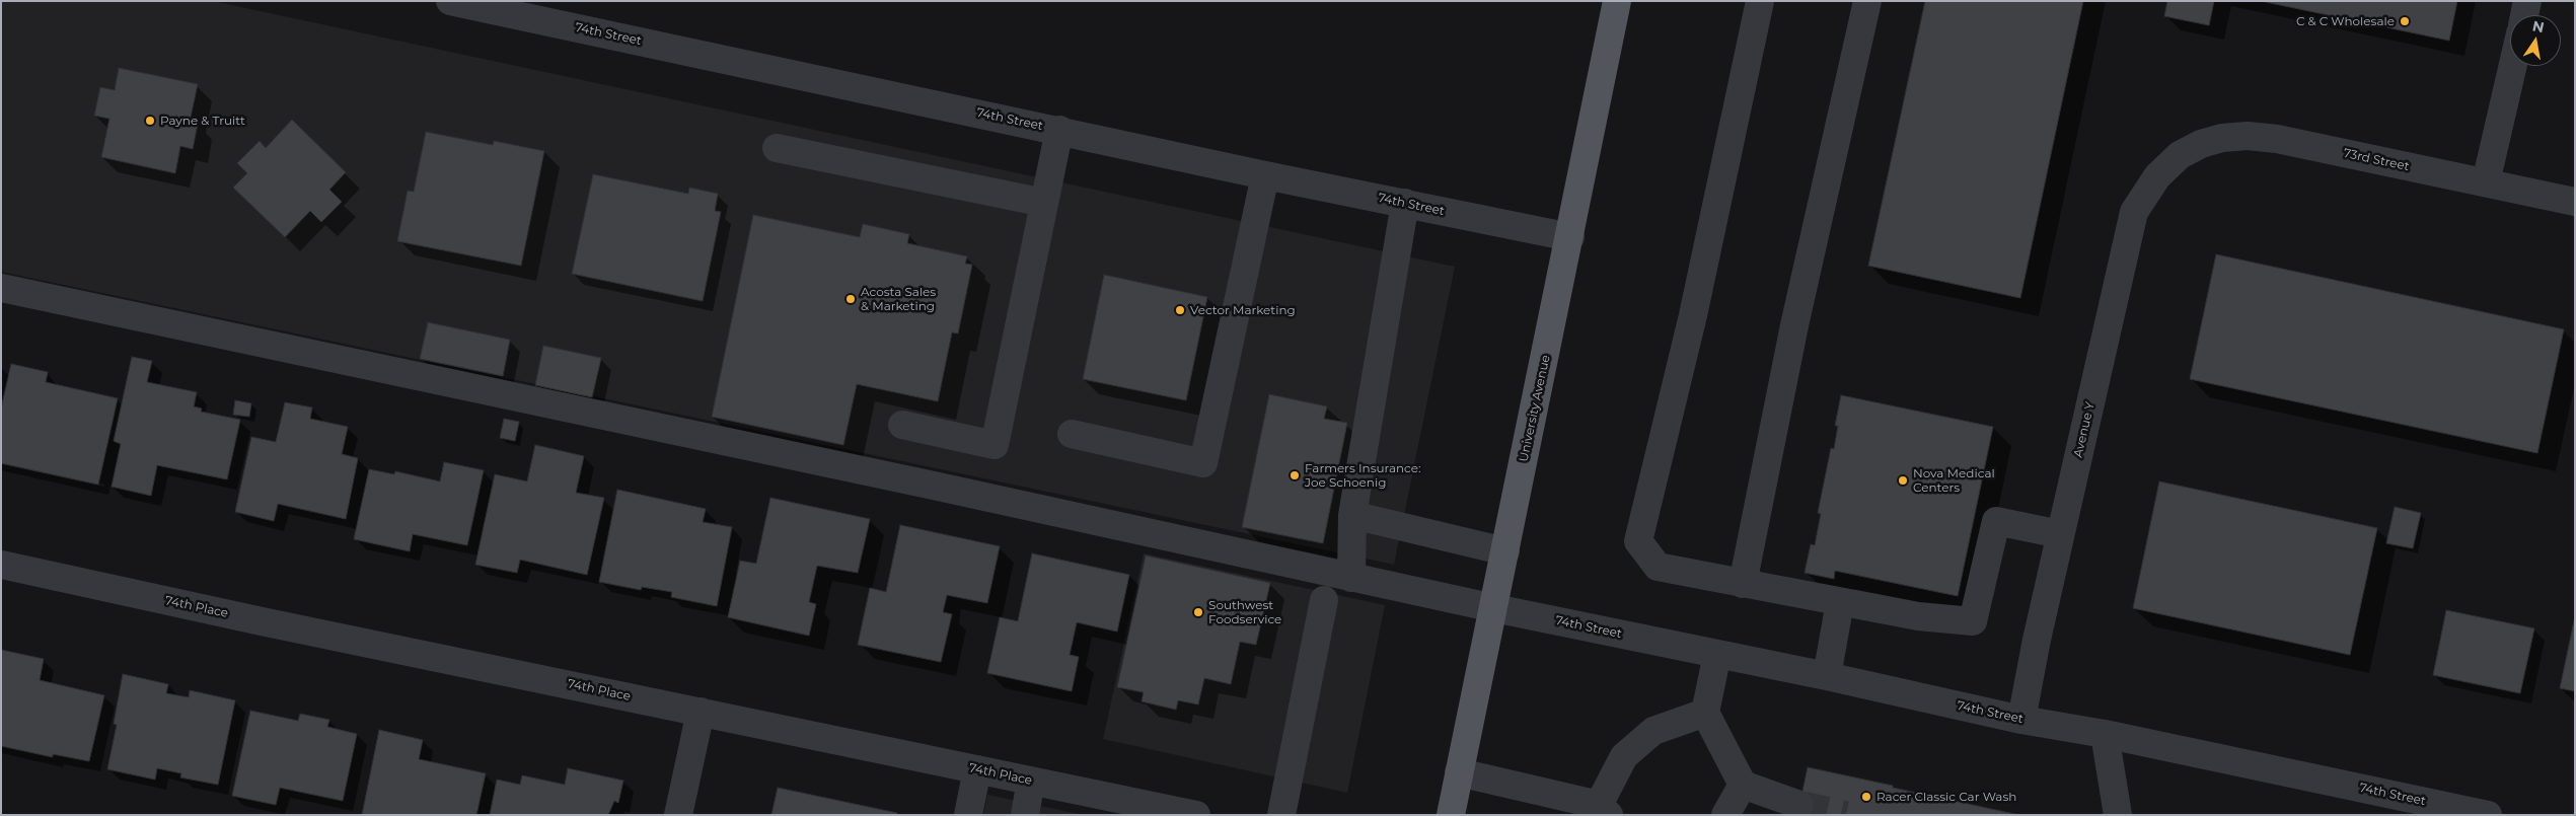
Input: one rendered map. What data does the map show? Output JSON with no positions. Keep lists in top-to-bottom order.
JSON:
{
  "streets": {
    "main road": ["University Avenue"],
    "street": [
      "74th Street",
      "73rd Street",
      "Avenue Y",
      "74th Place"
    ]
  },
  "crossings": [
    ["74th Street", "University Avenue"],
    ["74th Street", "Avenue Y"],
    ["73rd Street", "Avenue Y"]
  ],
  "places": [
    "C & C Wholesale",
    "Payne & Truitt",
    "Acosta Sales & Marketing",
    "Vector Marketing",
    "Farmers Insurance: Joe Schoenig",
    "Nova Medical Centers",
    "Southwest Foodservice",
    "Racer Classic Car Wash"
  ],
  "north": "top"
}
